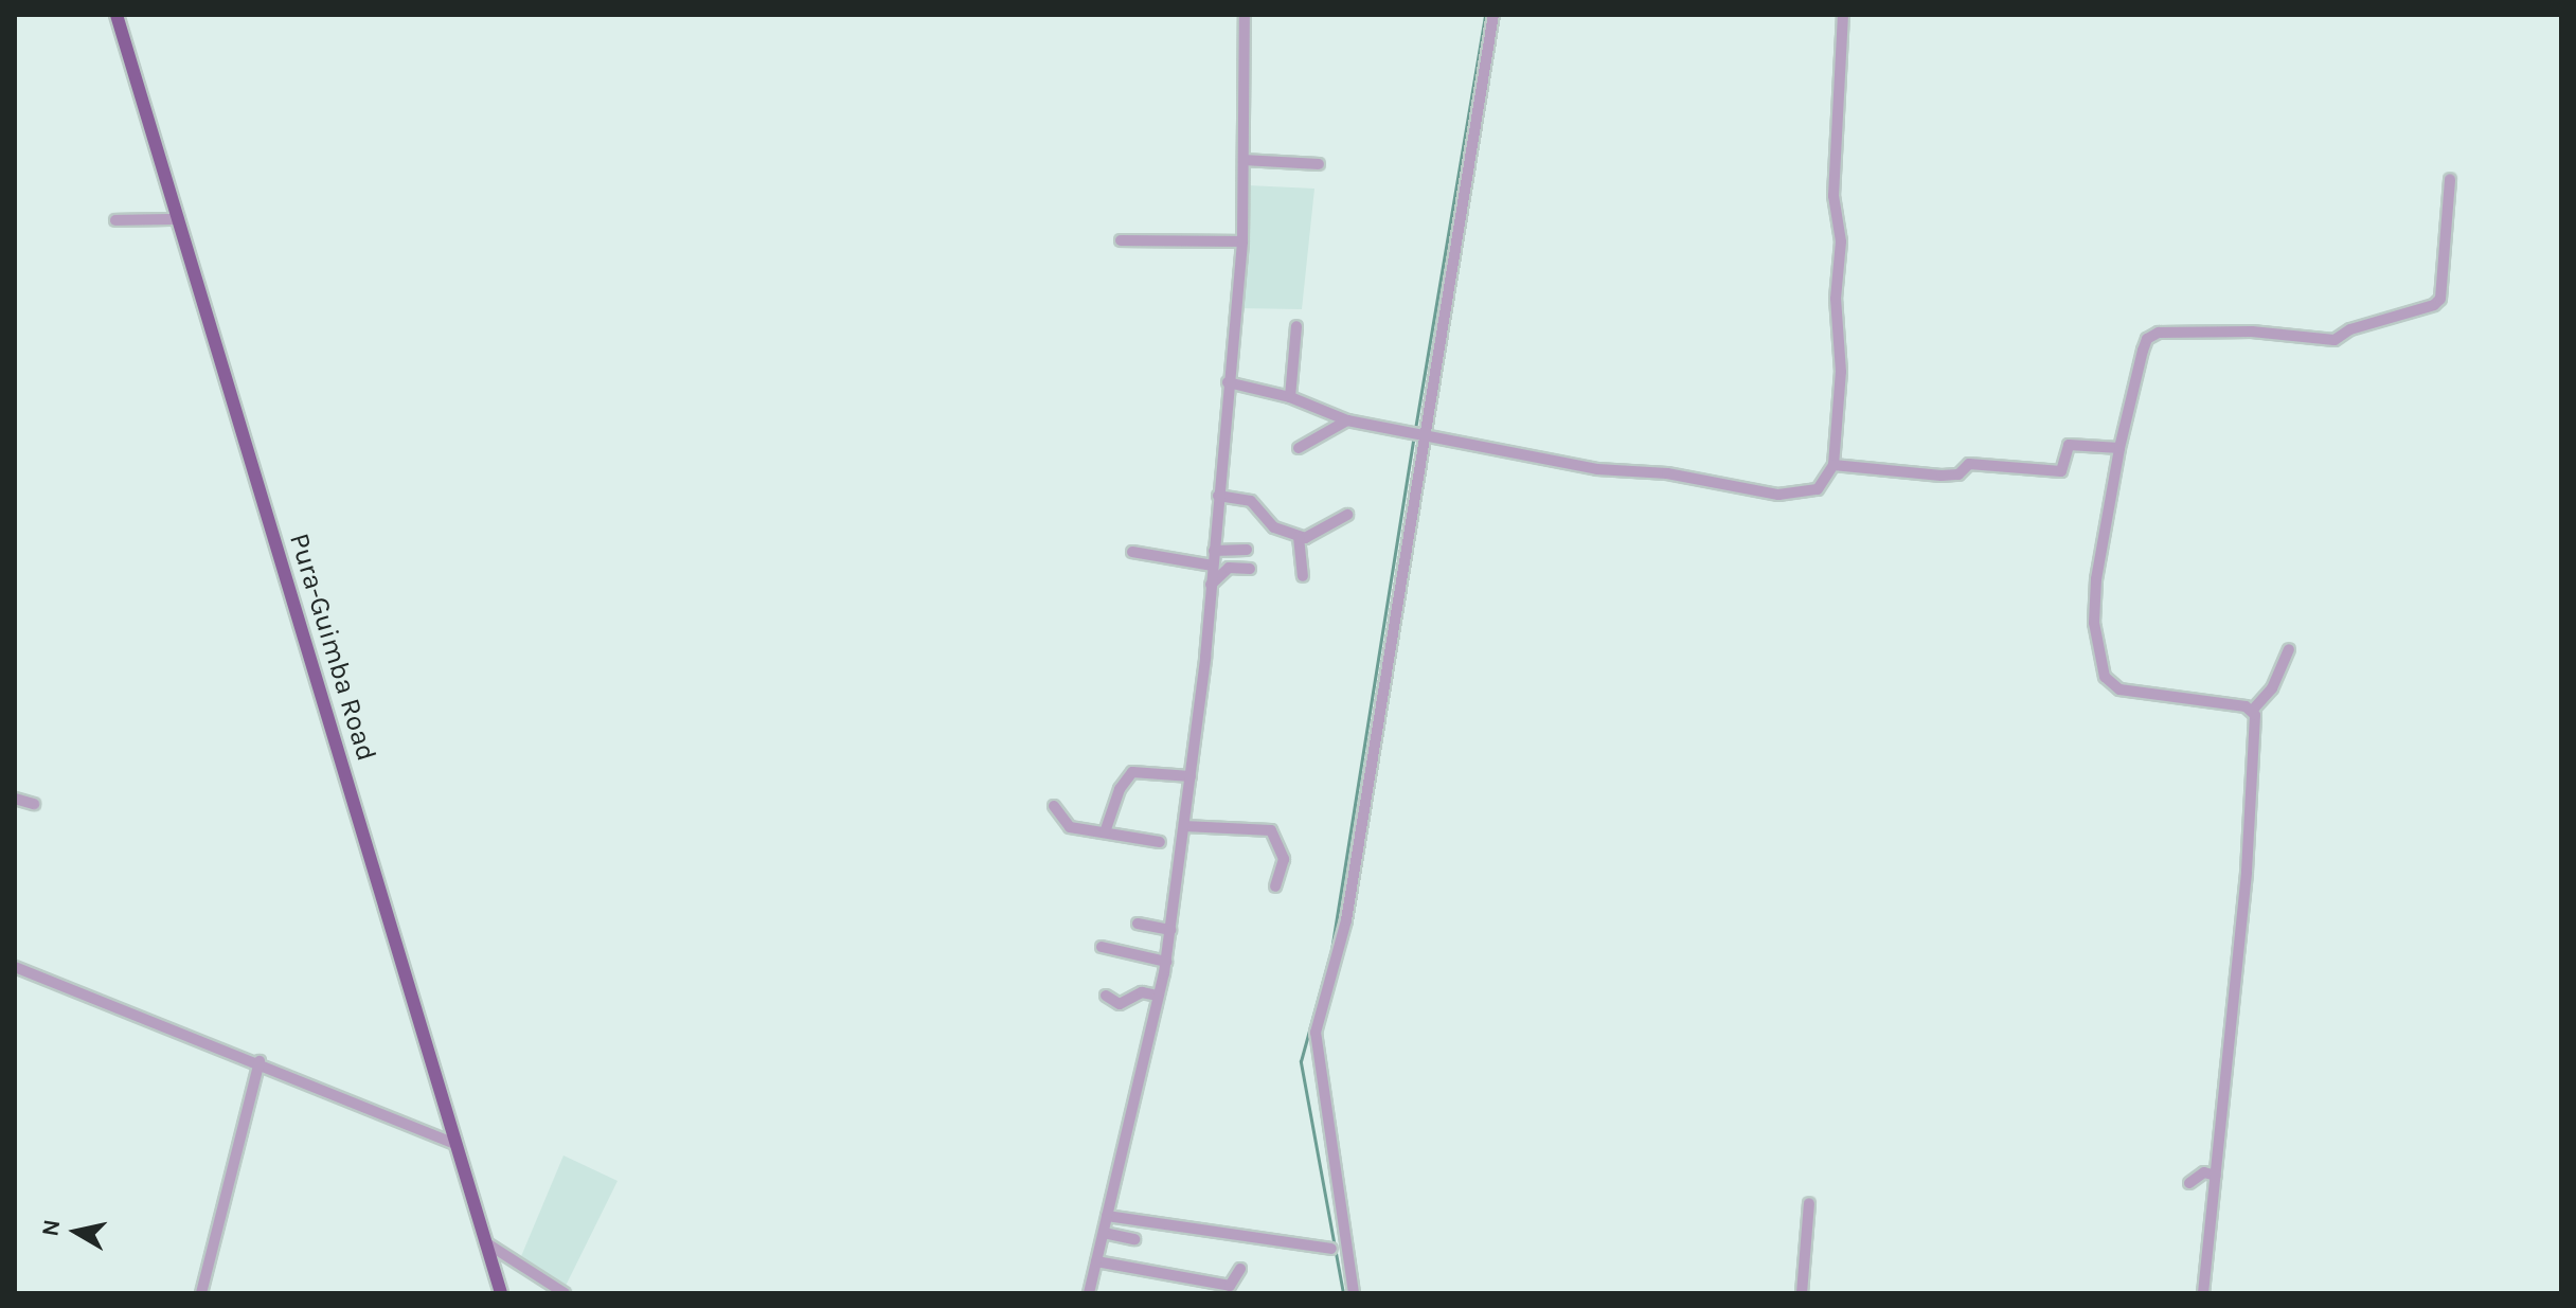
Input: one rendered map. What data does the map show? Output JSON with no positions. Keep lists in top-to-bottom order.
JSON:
{
  "streets": {
    "main road": ["Pura-Guimba Road"]
  },
  "north": "left"
}
